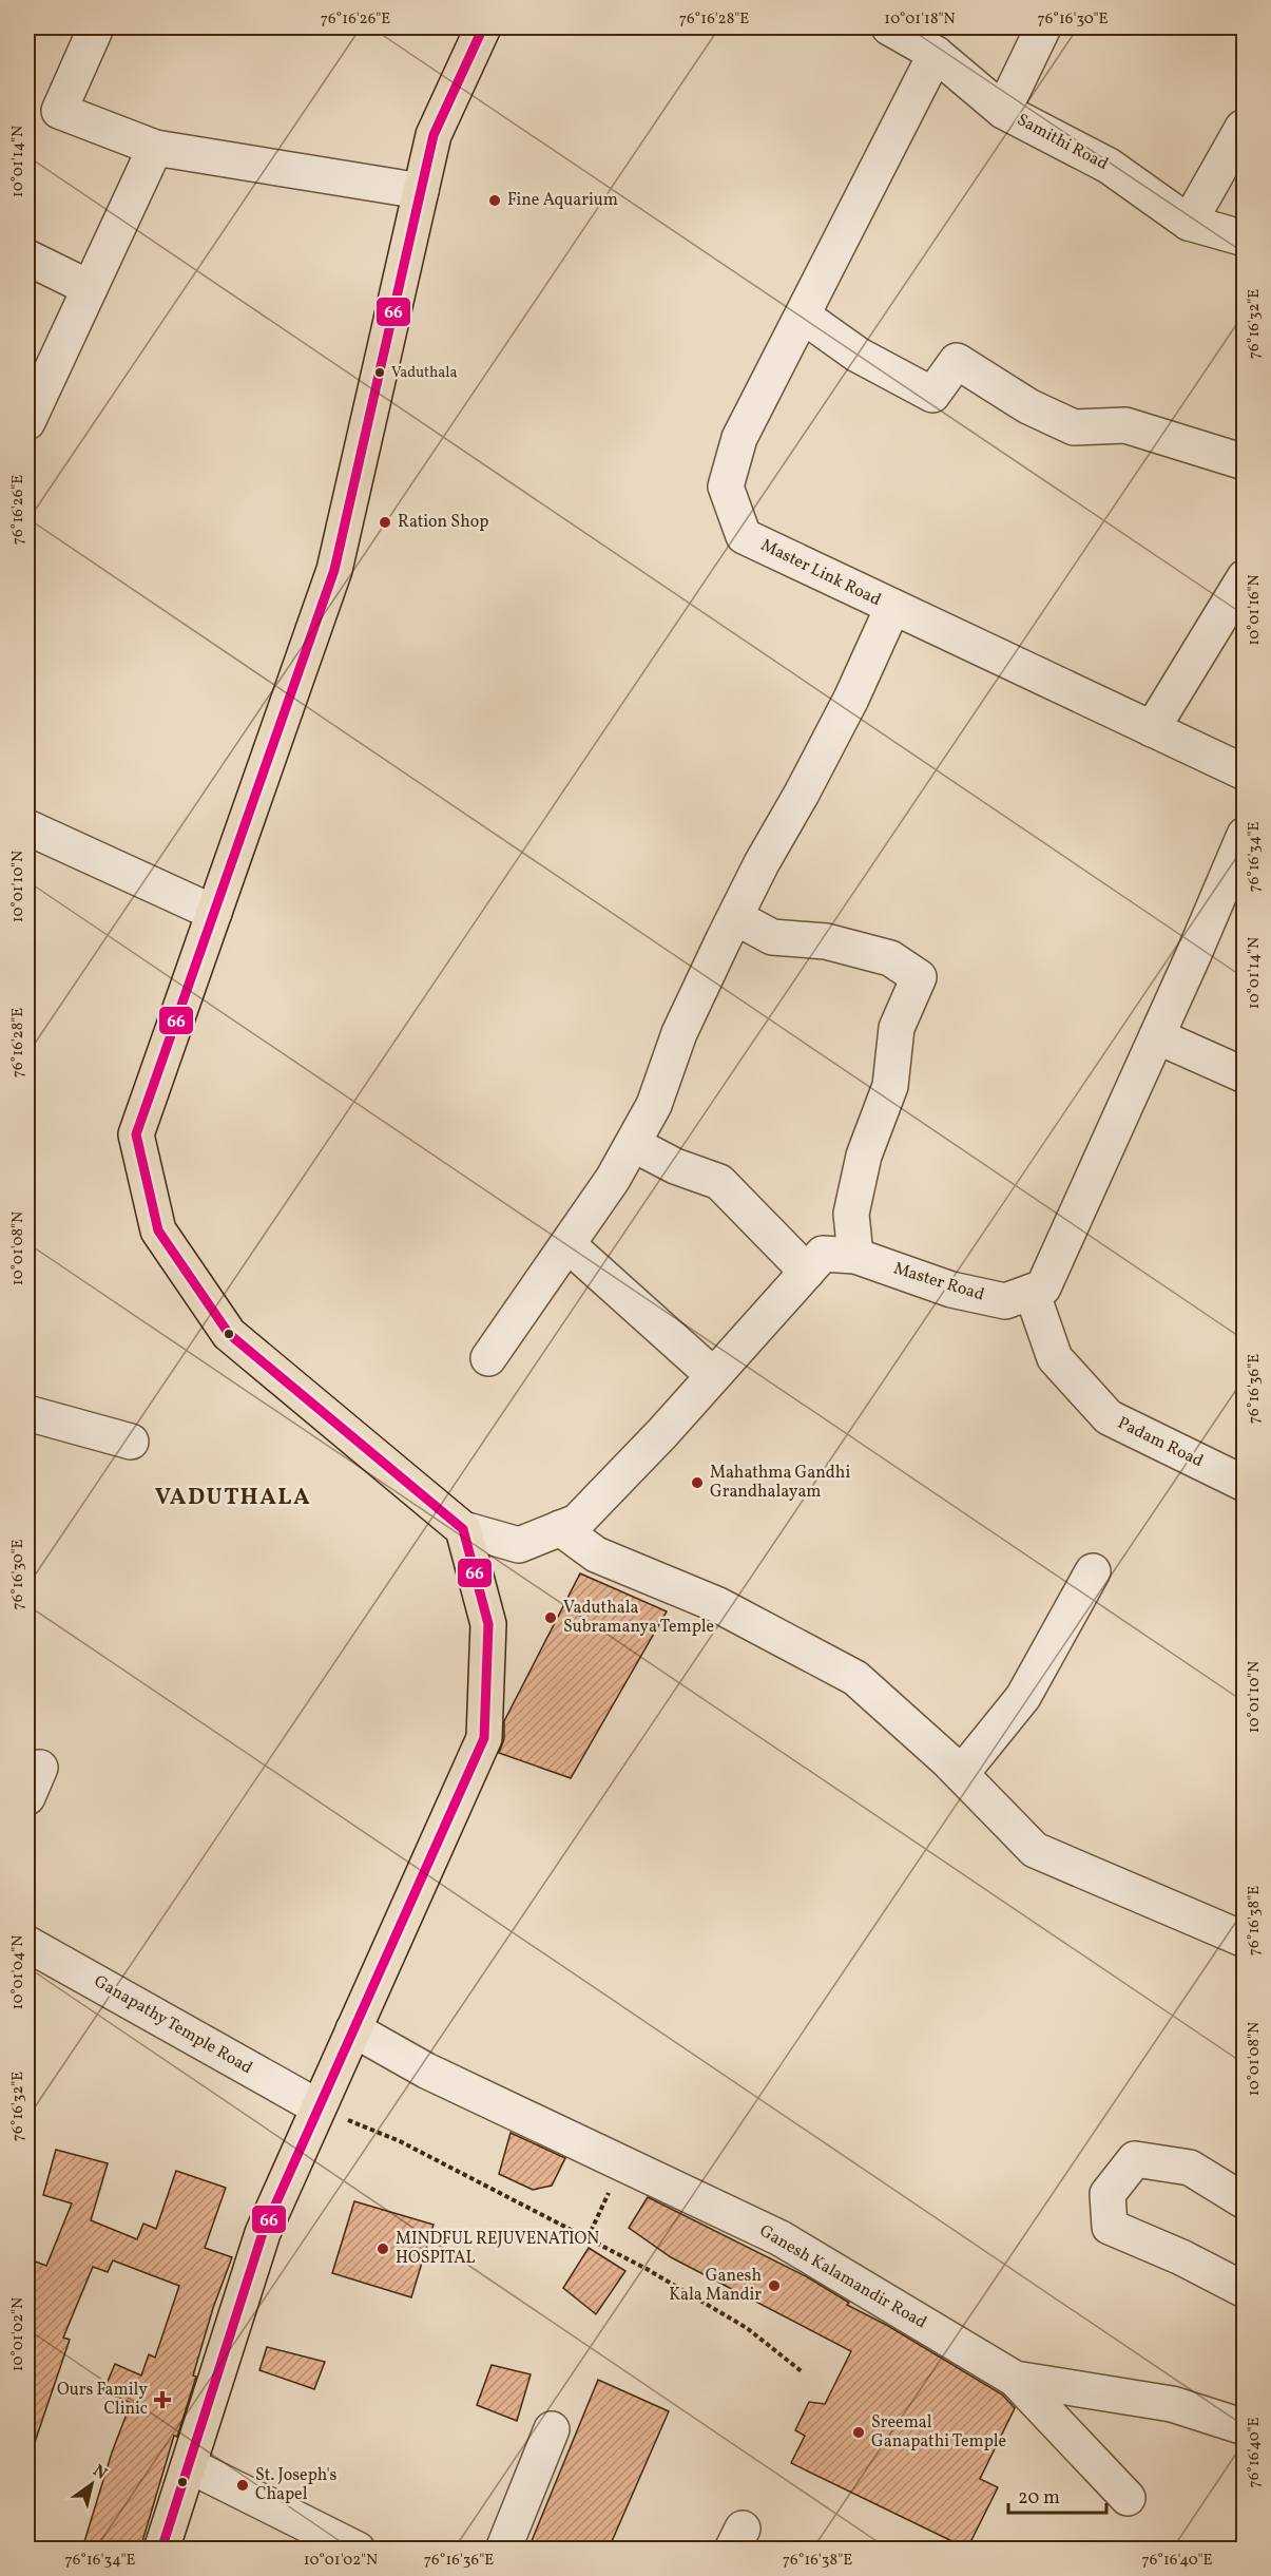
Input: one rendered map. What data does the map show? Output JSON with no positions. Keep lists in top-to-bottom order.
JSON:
{
  "streets": {
    "street": [
      "Samithi Road",
      "Master Link Road",
      "Master Road",
      "Padam Road",
      "Ganapathy Temple Road",
      "Ganesh Kalamandir Road"
    ]
  },
  "crossings": [
    ["Samithi Road", "Master Link Road"],
    ["Master Road", "Padam Road"]
  ],
  "districts": ["VADUTHALA"],
  "places": {
    "other": [
      "Fine Aquarium",
      "Vaduthala",
      "Ration Shop",
      "Mahathma Gandhi Grandhalayam",
      "Vaduthala Subramanya Temple",
      "MINDFUL REJUVENATION HOSPITAL",
      "Ganesh Kala Mandir",
      "Sreemal Ganapathi Temple",
      "St. Joseph's Chapel"
    ],
    "health": ["Ours Family Clinic"]
  },
  "lines": ["transit line 66"],
  "scale_bar": "20 m",
  "north": "top right",
  "coordinates": [
    "76°16'26\"E",
    "76°16'28\"E",
    "10°01'18\"N",
    "76°16'30\"E",
    "10°01'14\"N",
    "76°16'32\"E",
    "10°01'16\"N",
    "76°16'34\"E",
    "10°01'10\"N",
    "10°01'08\"N",
    "76°16'36\"E",
    "76°16'38\"E",
    "10°01'04\"N",
    "10°01'02\"N",
    "76°16'40\"E"
  ]
}
